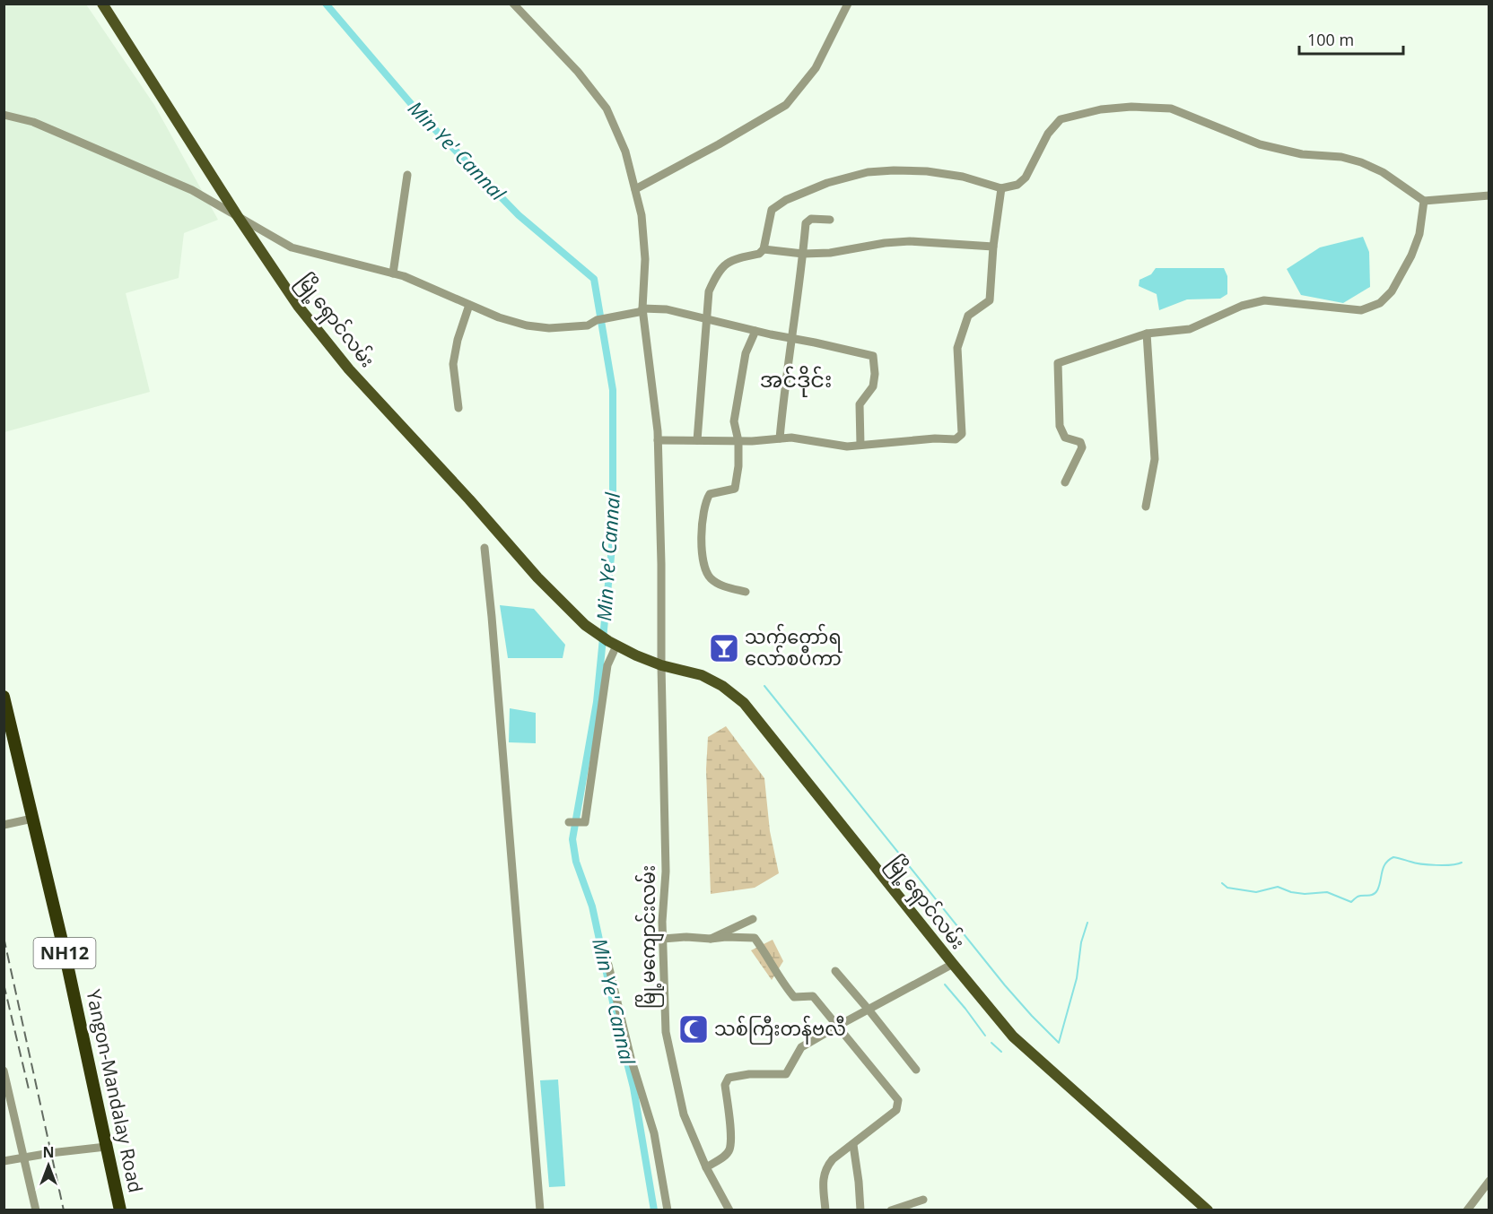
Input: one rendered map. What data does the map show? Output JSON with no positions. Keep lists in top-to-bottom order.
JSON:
{
  "streets": {
    "highway": ["NH12", "Yangon-Mandalay Road"],
    "main road": ["မြို့ရှောင်လမ်း"],
    "street": ["မြို့မကျောင်းလမ်း"]
  },
  "crossings": [
    ["မြို့ရှောင်လမ်း", "မြို့မကျောင်းလမ်း"]
  ],
  "districts": ["အင်ဒိုင်း"],
  "water": ["Min Ye' Cannal"],
  "places": {
    "bar": ["သက်တော်ရ လော်စပီကာ"],
    "mosque": ["သစ်ကြီးတန်ဗလီ"]
  },
  "scale_bar": "100 m",
  "north": "top"
}
